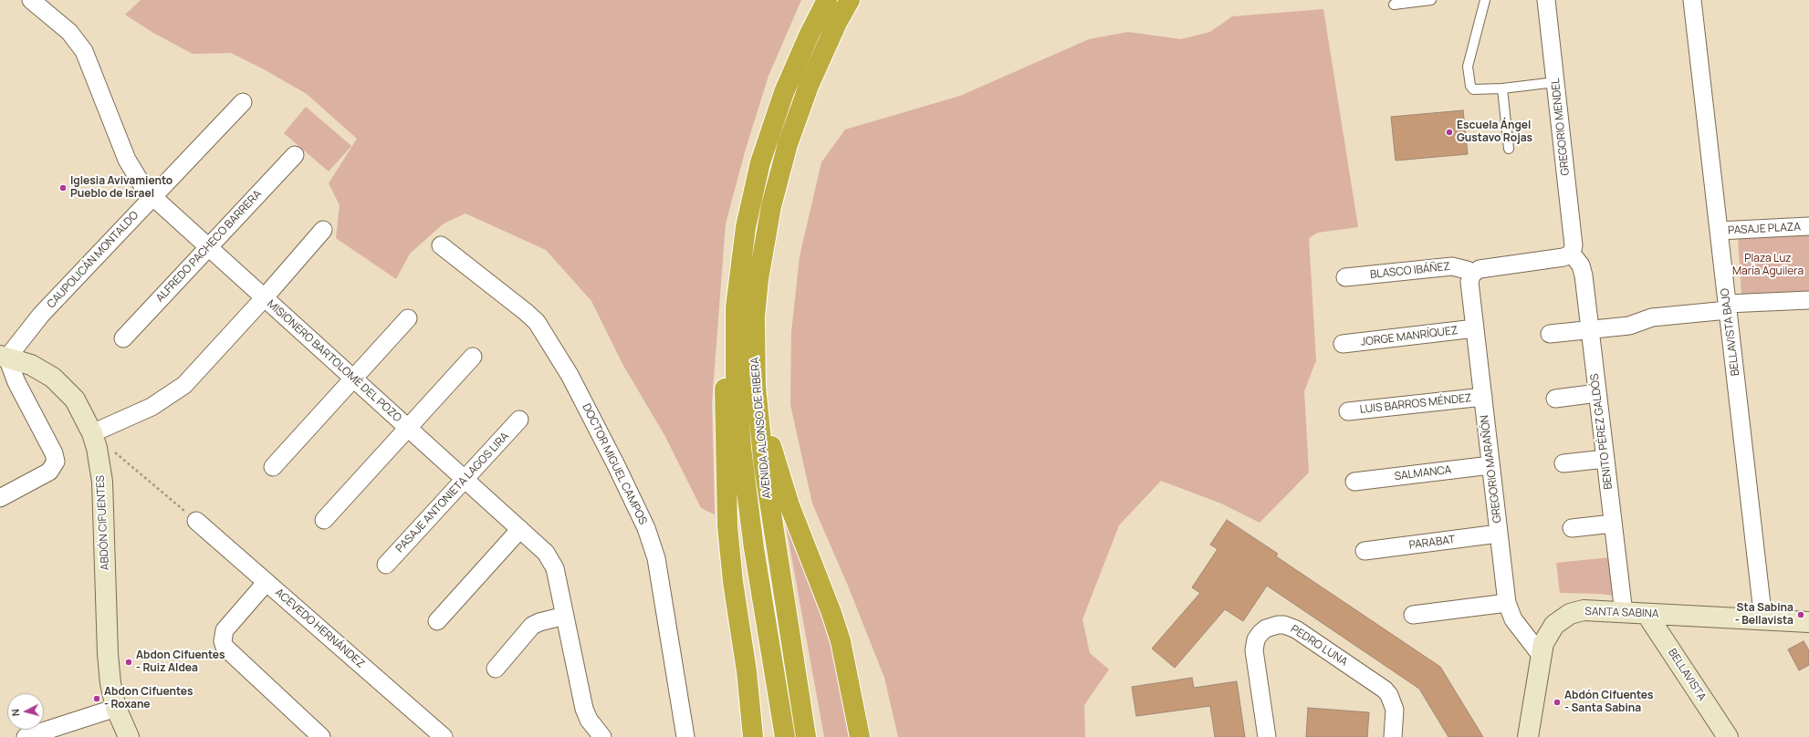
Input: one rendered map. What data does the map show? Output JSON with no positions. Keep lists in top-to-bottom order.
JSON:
{
  "streets": {
    "highway": ["AVENIDA ALONSO DE RIBERA"],
    "street": [
      "GREGORIO MENDEL",
      "PASAJE PLAZA",
      "ALFREDO PACHECO BARRERA",
      "CAUPOLICÁN MONTALDO",
      "BLASCO IBÁÑEZ",
      "BELLAVISTA BAJO",
      "JORGE MANRÍQUEZ",
      "MISIONERO BARTOLOMÉ DEL POZO",
      "LUIS BARROS MÉNDEZ",
      "BENITO PÉREZ GALDÓS",
      "DOCTOR MIGUEL CAMPOS",
      "GREGORIO MARAÑÓN",
      "SALMANCA",
      "PASAJE ANTONIETA LAGOS LIRA",
      "ABDÓN CIFUENTES",
      "PARABAT",
      "SANTA SABINA",
      "ACEVEDO HERNÁNDEZ",
      "PEDRO LUNA",
      "BELLAVISTA"
    ]
  },
  "crossings": [
    ["GREGORIO MENDEL", "BENITO PÉREZ GALDÓS"],
    ["PASAJE PLAZA", "BELLAVISTA BAJO"],
    ["ALFREDO PACHECO BARRERA", "MISIONERO BARTOLOMÉ DEL POZO"],
    ["CAUPOLICÁN MONTALDO", "MISIONERO BARTOLOMÉ DEL POZO"],
    ["CAUPOLICÁN MONTALDO", "ABDÓN CIFUENTES"],
    ["BLASCO IBÁÑEZ", "GREGORIO MARAÑÓN"],
    ["BELLAVISTA BAJO", "SANTA SABINA"],
    ["JORGE MANRÍQUEZ", "GREGORIO MARAÑÓN"],
    ["MISIONERO BARTOLOMÉ DEL POZO", "PASAJE ANTONIETA LAGOS LIRA"],
    ["LUIS BARROS MÉNDEZ", "GREGORIO MARAÑÓN"],
    ["BENITO PÉREZ GALDÓS", "SANTA SABINA"],
    ["GREGORIO MARAÑÓN", "SALMANCA"],
    ["GREGORIO MARAÑÓN", "PARABAT"],
    ["GREGORIO MARAÑÓN", "SANTA SABINA"],
    ["SANTA SABINA", "BELLAVISTA"]
  ],
  "parks": ["Plaza Luz María Aguilera"],
  "places": [
    "Escuela Ángel Gustavo Rojas",
    "Iglesia Avivamiento Pueblo de Israel",
    "Sta Sabina - Bellavista",
    "Abdon Cifuentes - Ruiz Aldea",
    "Abdon Cifuentes - Roxane",
    "Abdón Cifuentes - Santa Sabina"
  ],
  "north": "left"
}
